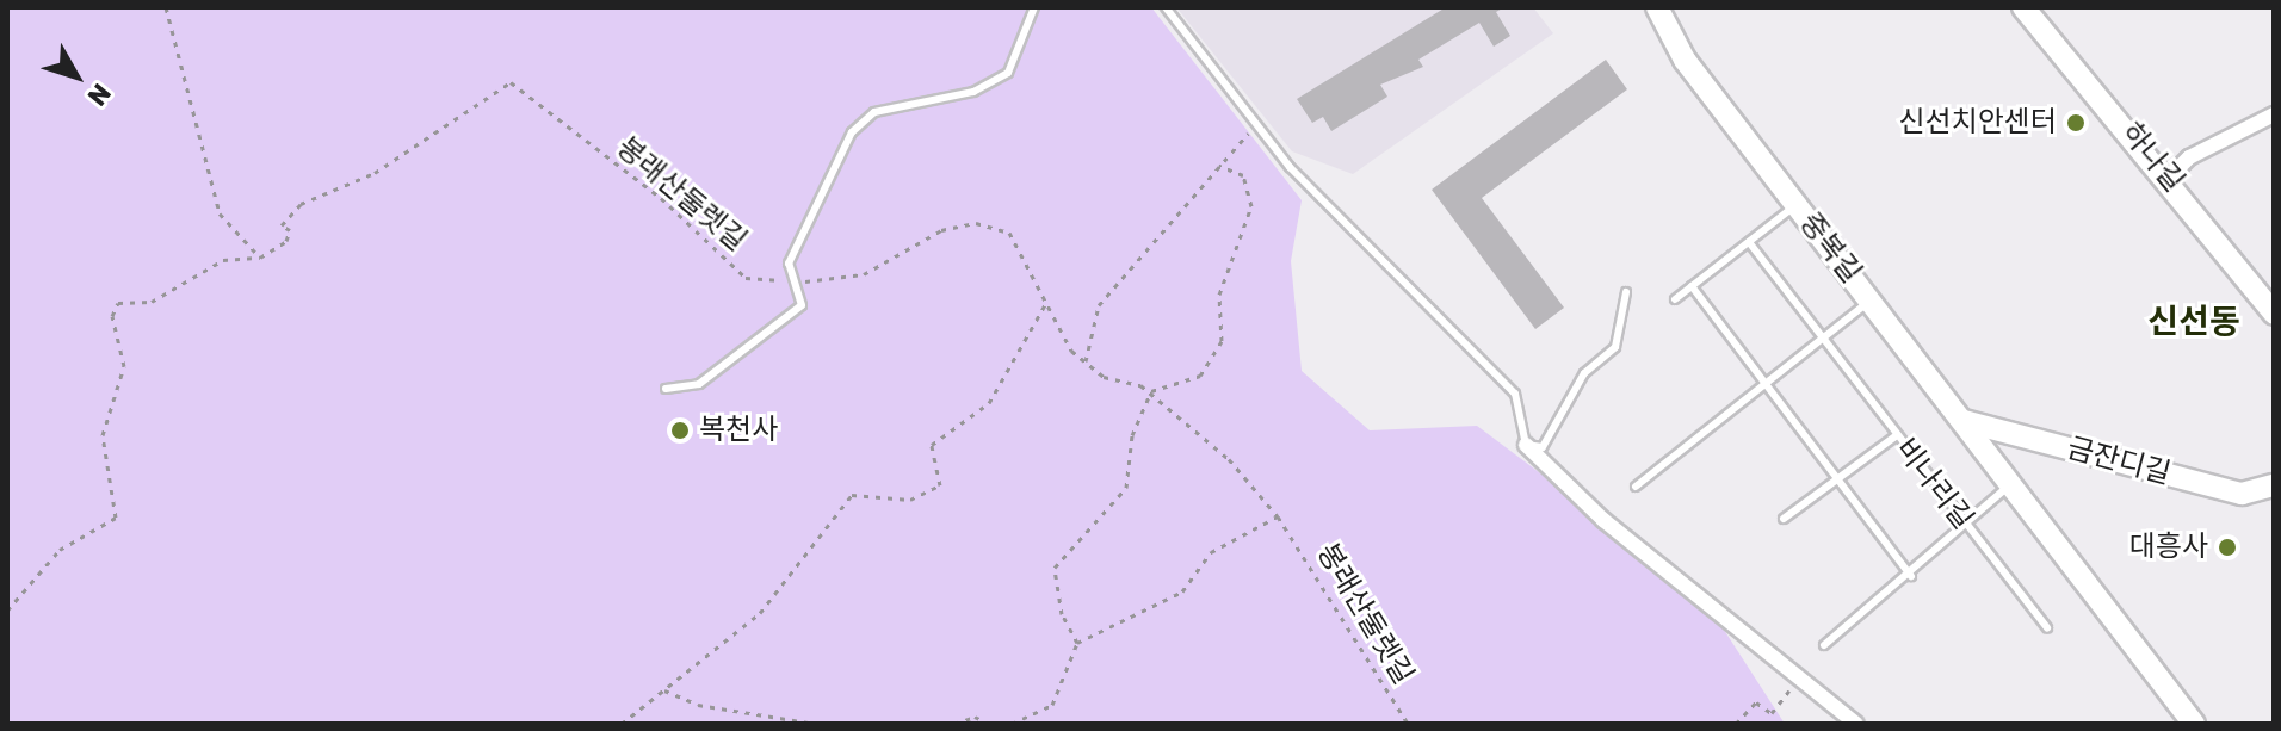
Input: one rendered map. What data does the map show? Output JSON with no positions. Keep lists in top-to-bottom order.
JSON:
{
  "streets": {
    "street": ["하나길", "중복길", "금잔디길"],
    "lane": ["비나리길"],
    "path": ["봉래산둘렛길"]
  },
  "crossings": [
    ["중복길", "금잔디길"]
  ],
  "districts": ["신선동"],
  "places": ["신선치안센터", "복천사", "대흥사"],
  "north": "bottom right"
}
